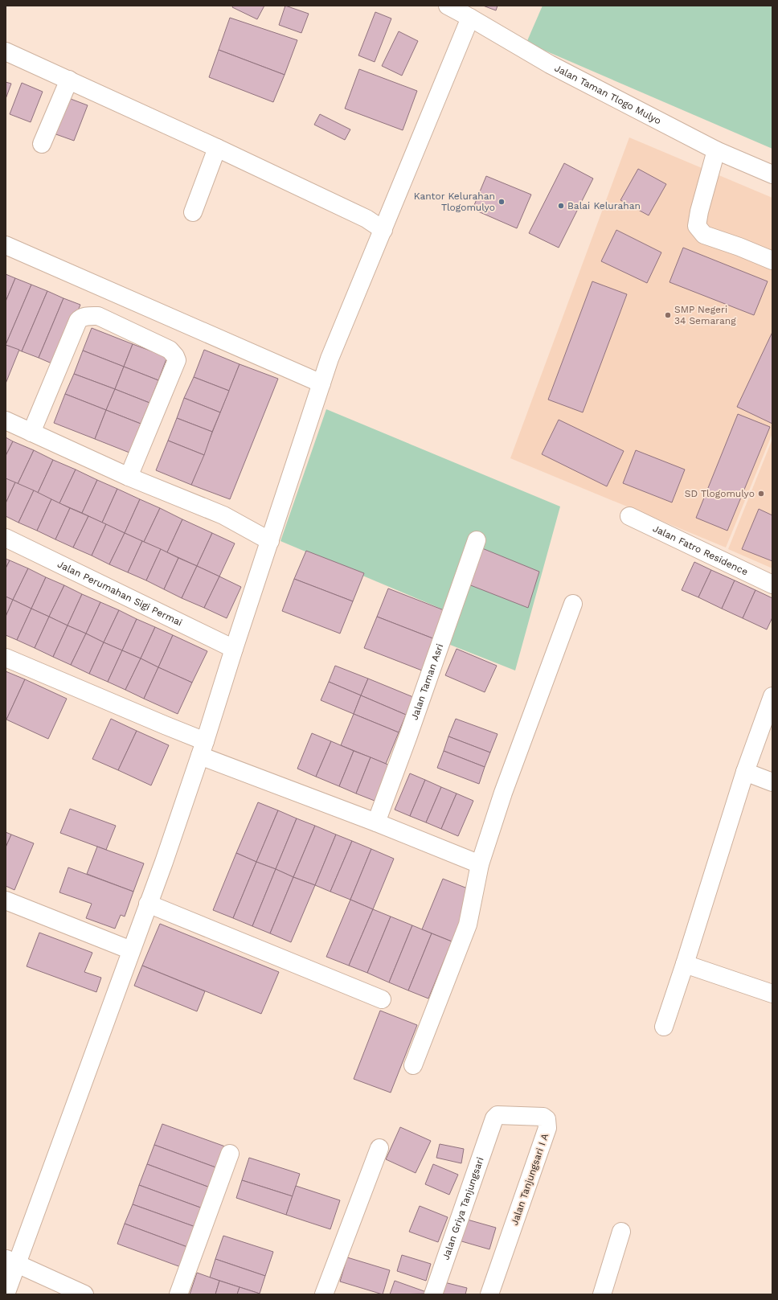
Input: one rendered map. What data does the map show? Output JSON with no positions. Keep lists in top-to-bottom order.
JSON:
{
  "streets": {
    "street": [
      "Jalan Taman Tlogo Mulyo",
      "Jalan Fatro Residence",
      "Jalan Perumahan Sigi Permai",
      "Jalan Taman Asri",
      "Jalan Tanjungsari I A",
      "Jalan Griya Tanjungsari"
    ]
  },
  "crossings": [
    ["Jalan Tanjungsari I A", "Jalan Griya Tanjungsari"]
  ],
  "places": [
    "Kantor Kelurahan Tlogomulyo",
    "Balai Kelurahan",
    "SMP Negeri 34 Semarang",
    "SD Tlogomulyo"
  ]
}
